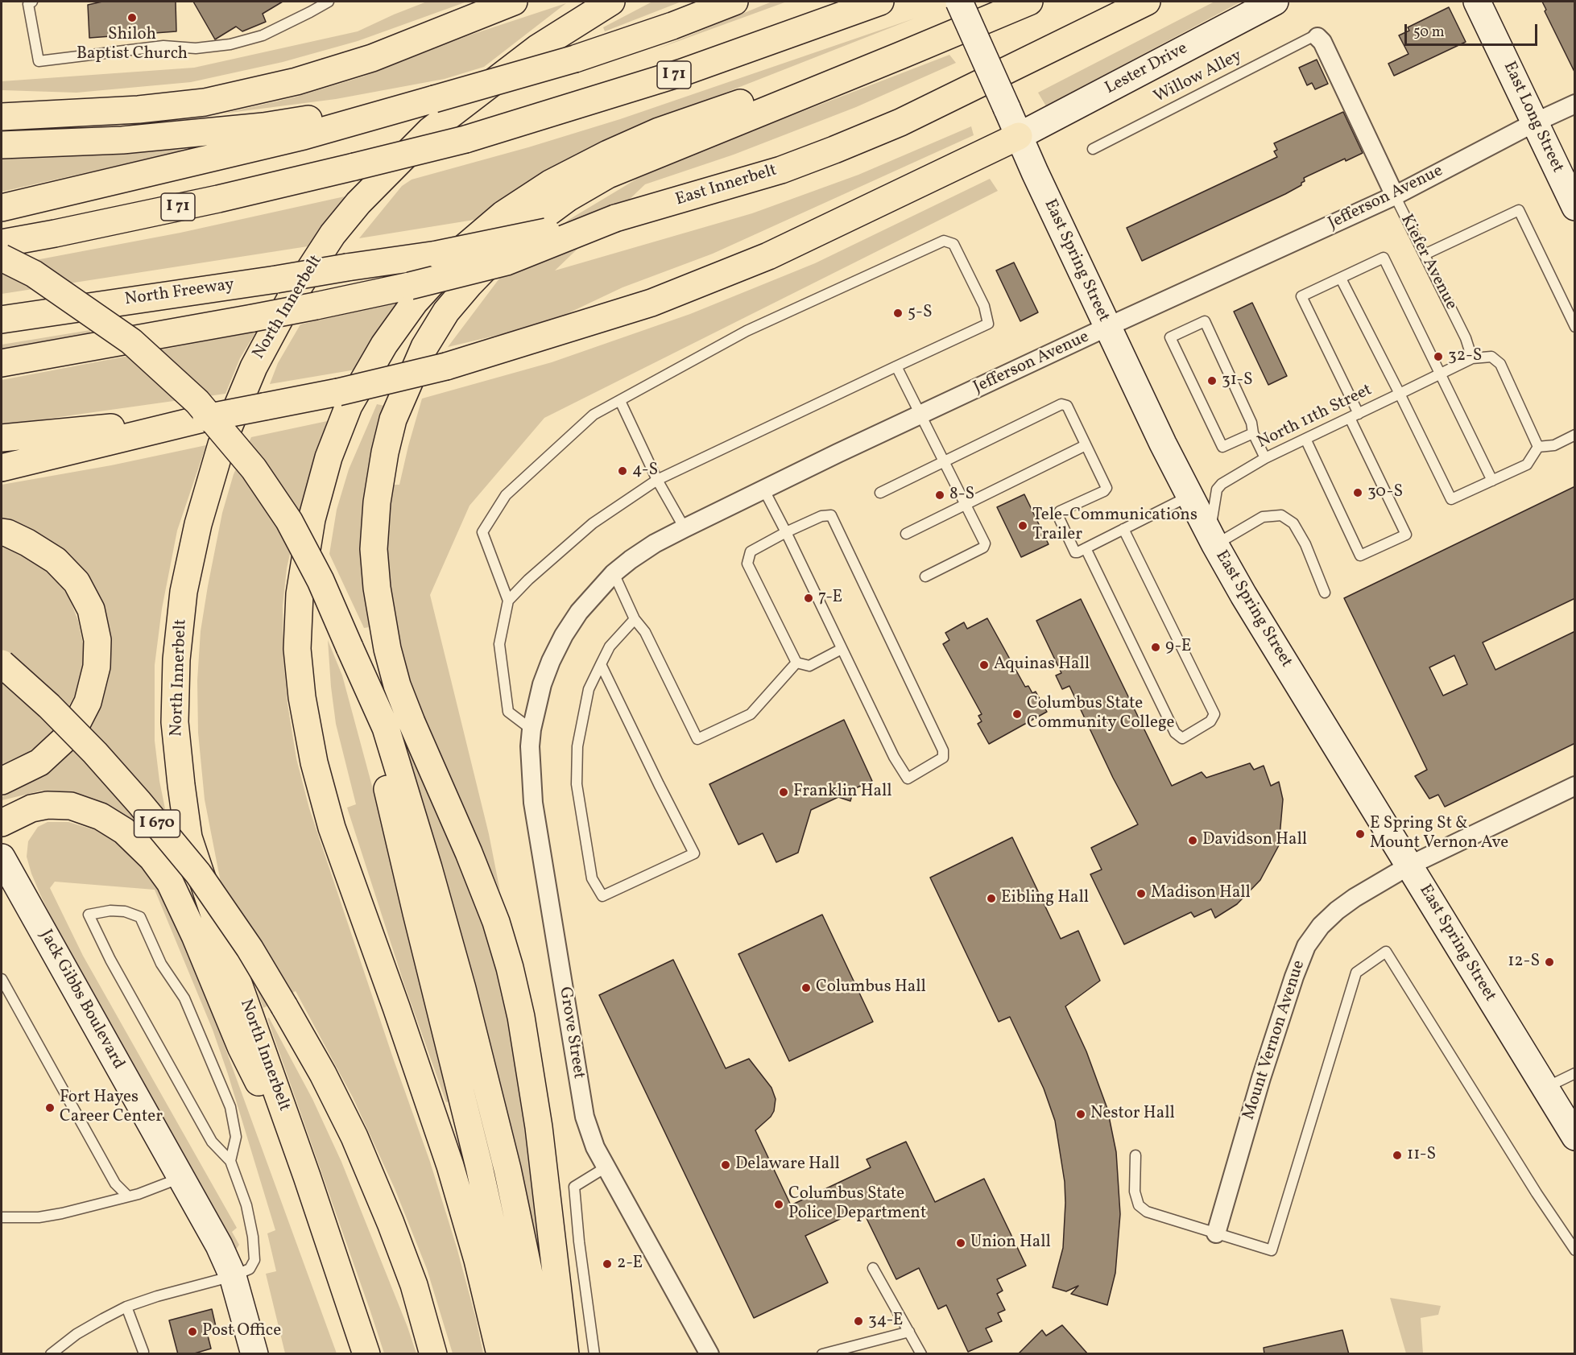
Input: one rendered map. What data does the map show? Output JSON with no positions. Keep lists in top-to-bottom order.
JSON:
{
  "streets": {
    "highway": [
      "I 71",
      "East Innerbelt",
      "North Freeway",
      "North Innerbelt",
      "I 670"
    ],
    "main road": [
      "Lester Drive",
      "East Long Street",
      "East Spring Street",
      "Jack Gibbs Boulevard"
    ],
    "street": [
      "Jefferson Avenue",
      "Kiefer Avenue",
      "Grove Street",
      "Mount Vernon Avenue"
    ],
    "lane": ["Willow Alley", "North 11th Street"]
  },
  "crossings": [
    ["Lester Drive", "East Spring Street"],
    ["Willow Alley", "Kiefer Avenue"],
    ["East Long Street", "Jefferson Avenue"],
    ["East Innerbelt", "North Freeway"],
    ["Jefferson Avenue", "East Spring Street"],
    ["Jefferson Avenue", "Kiefer Avenue"],
    ["Jefferson Avenue", "Grove Street"],
    ["East Spring Street", "North 11th Street"],
    ["East Spring Street", "Mount Vernon Avenue"],
    ["Kiefer Avenue", "North 11th Street"]
  ],
  "places": [
    "Shiloh Baptist Church",
    "5-S",
    "32-S",
    "31-S",
    "4-S",
    "30-S",
    "8-S",
    "Tele-Communications Trailer",
    "7-E",
    "9-E",
    "Aquinas Hall",
    "Columbus State Community College",
    "Franklin Hall",
    "E Spring St & Mount Vernon Ave",
    "Davidson Hall",
    "Madison Hall",
    "Eibling Hall",
    "12-S",
    "Columbus Hall",
    "Fort Hayes Career Center",
    "Nestor Hall",
    "11-S",
    "Delaware Hall",
    "Columbus State Police Department",
    "Union Hall",
    "2-E",
    "34-E",
    "Post Office"
  ],
  "scale_bar": "50 m"
}
